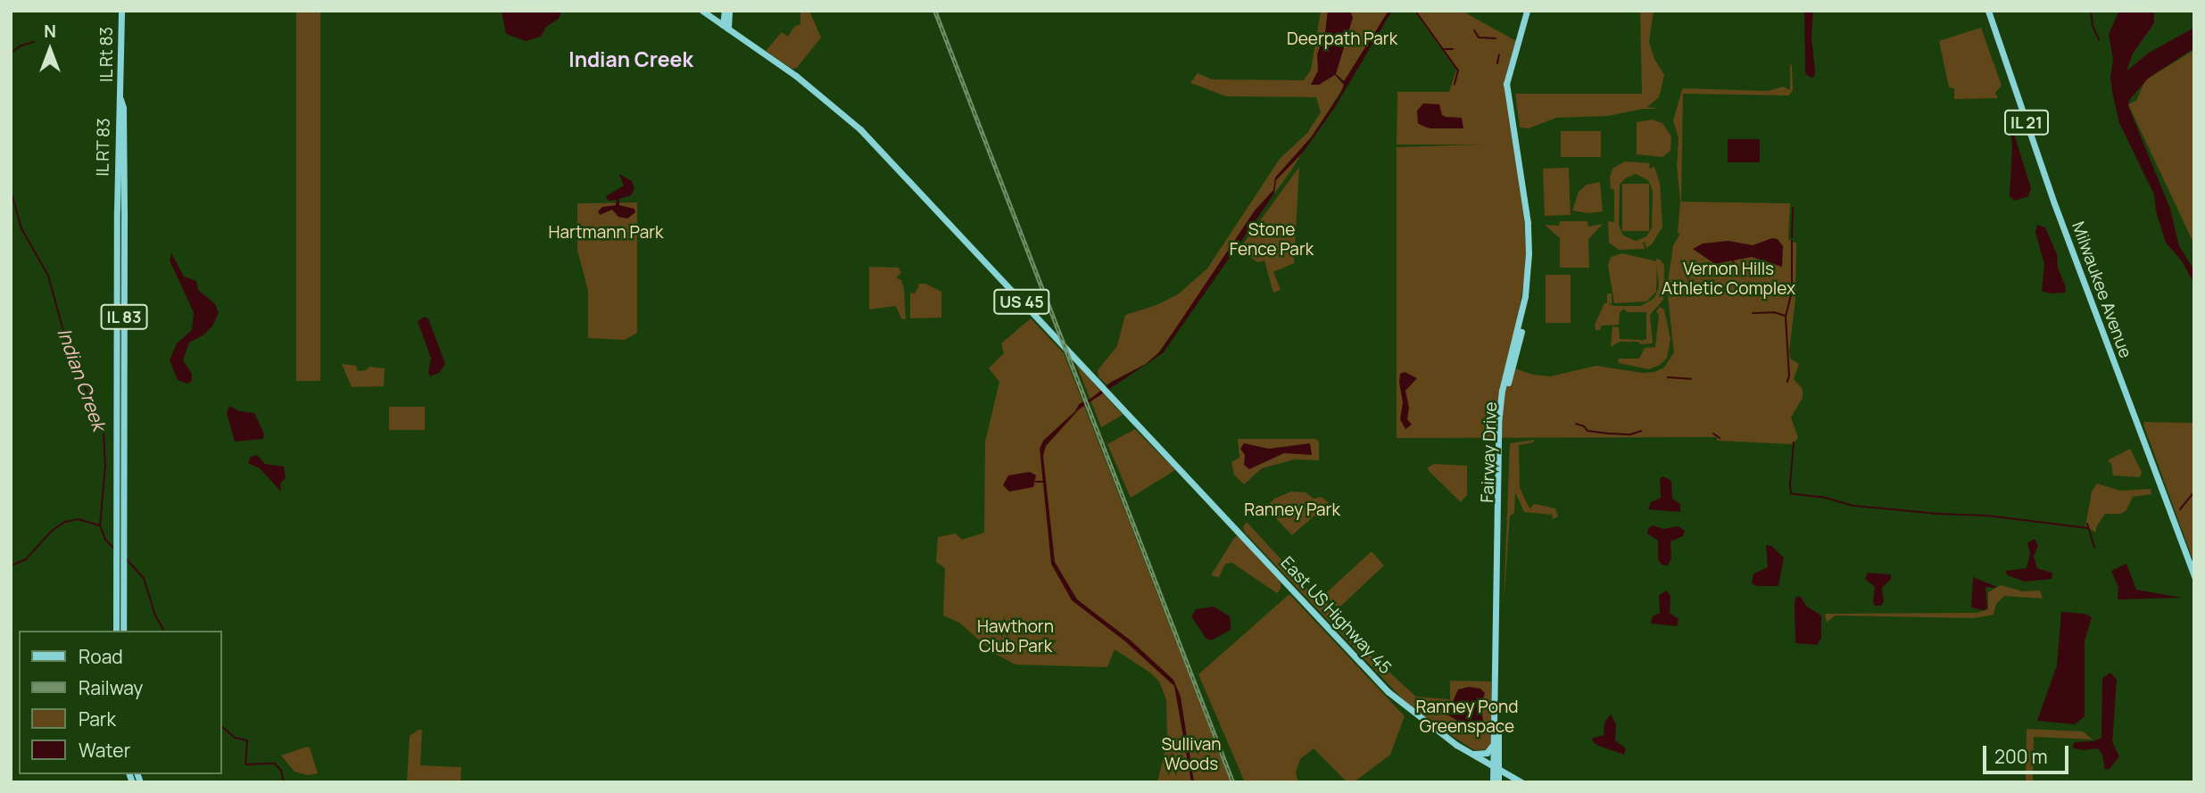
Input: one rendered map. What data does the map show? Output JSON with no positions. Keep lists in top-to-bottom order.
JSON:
{
  "streets": {
    "main road": [
      "IL Rt 83",
      "IL 21",
      "IL RT 83",
      "Milwaukee Avenue",
      "US 45",
      "IL 83",
      "Fairway Drive",
      "East US Highway 45"
    ]
  },
  "crossings": [
    ["IL Rt 83", "IL RT 83"],
    ["US 45", "East US Highway 45"],
    ["Fairway Drive", "East US Highway 45"]
  ],
  "districts": ["Indian Creek"],
  "water": ["Indian Creek"],
  "parks": [
    "Deerpath Park",
    "Stone Fence Park",
    "Hartmann Park",
    "Vernon Hills Athletic Complex",
    "Ranney Park",
    "Hawthorn Club Park",
    "Ranney Pond Greenspace",
    "Sullivan Woods"
  ],
  "legend": [
    "Road",
    "Railway",
    "Park",
    "Water"
  ],
  "scale_bar": "200 m",
  "north": "top"
}
